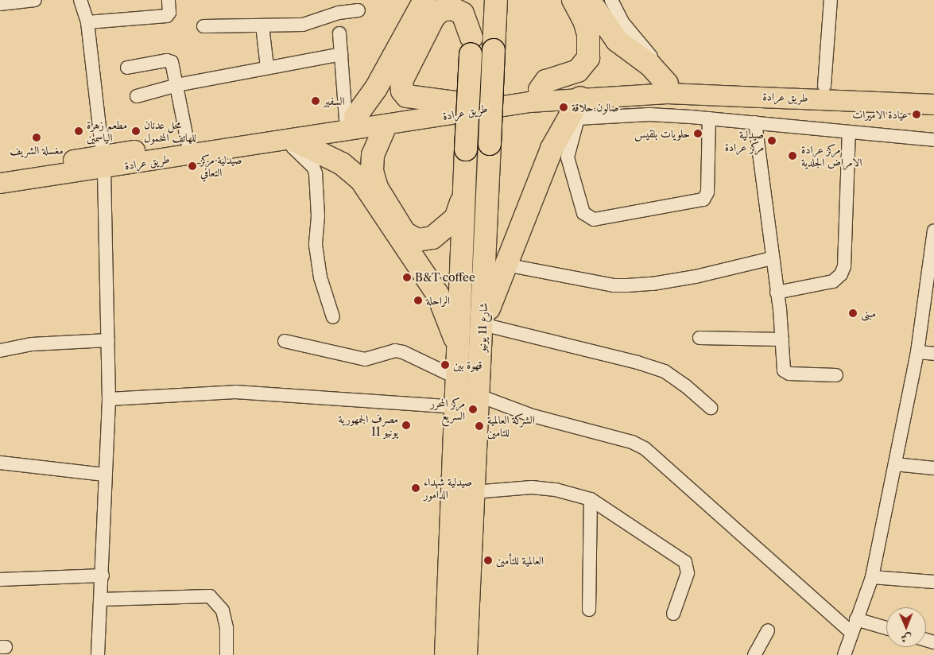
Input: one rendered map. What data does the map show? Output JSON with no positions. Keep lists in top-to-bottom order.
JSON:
{
  "streets": {
    "highway": ["شارع 11 يونيو"],
    "main road": ["طريق عرادة"]
  },
  "places": [
    "السفير",
    "صالون حلاقة",
    "عيادة الاميرات",
    "مطعم زهرة الياسمين",
    "محل عدنان للهاتف المخمول",
    "حلويات بلقيس",
    "مغسلة الشريف",
    "صيدلية مركز عرادة",
    "مركز عرادة الامراض الجلدية",
    "صيدلية مركز التعافي",
    "B&T coffee",
    "الراحلة",
    "مبنى",
    "قهوة بين",
    "مركز المحرر السريع",
    "مصرف الجمهورية 11 يونيو",
    "الشركة العالمية للتامين",
    "صيدلية شهداء الدامور",
    "العالمية للتأمين"
  ],
  "north": "bottom"
}
